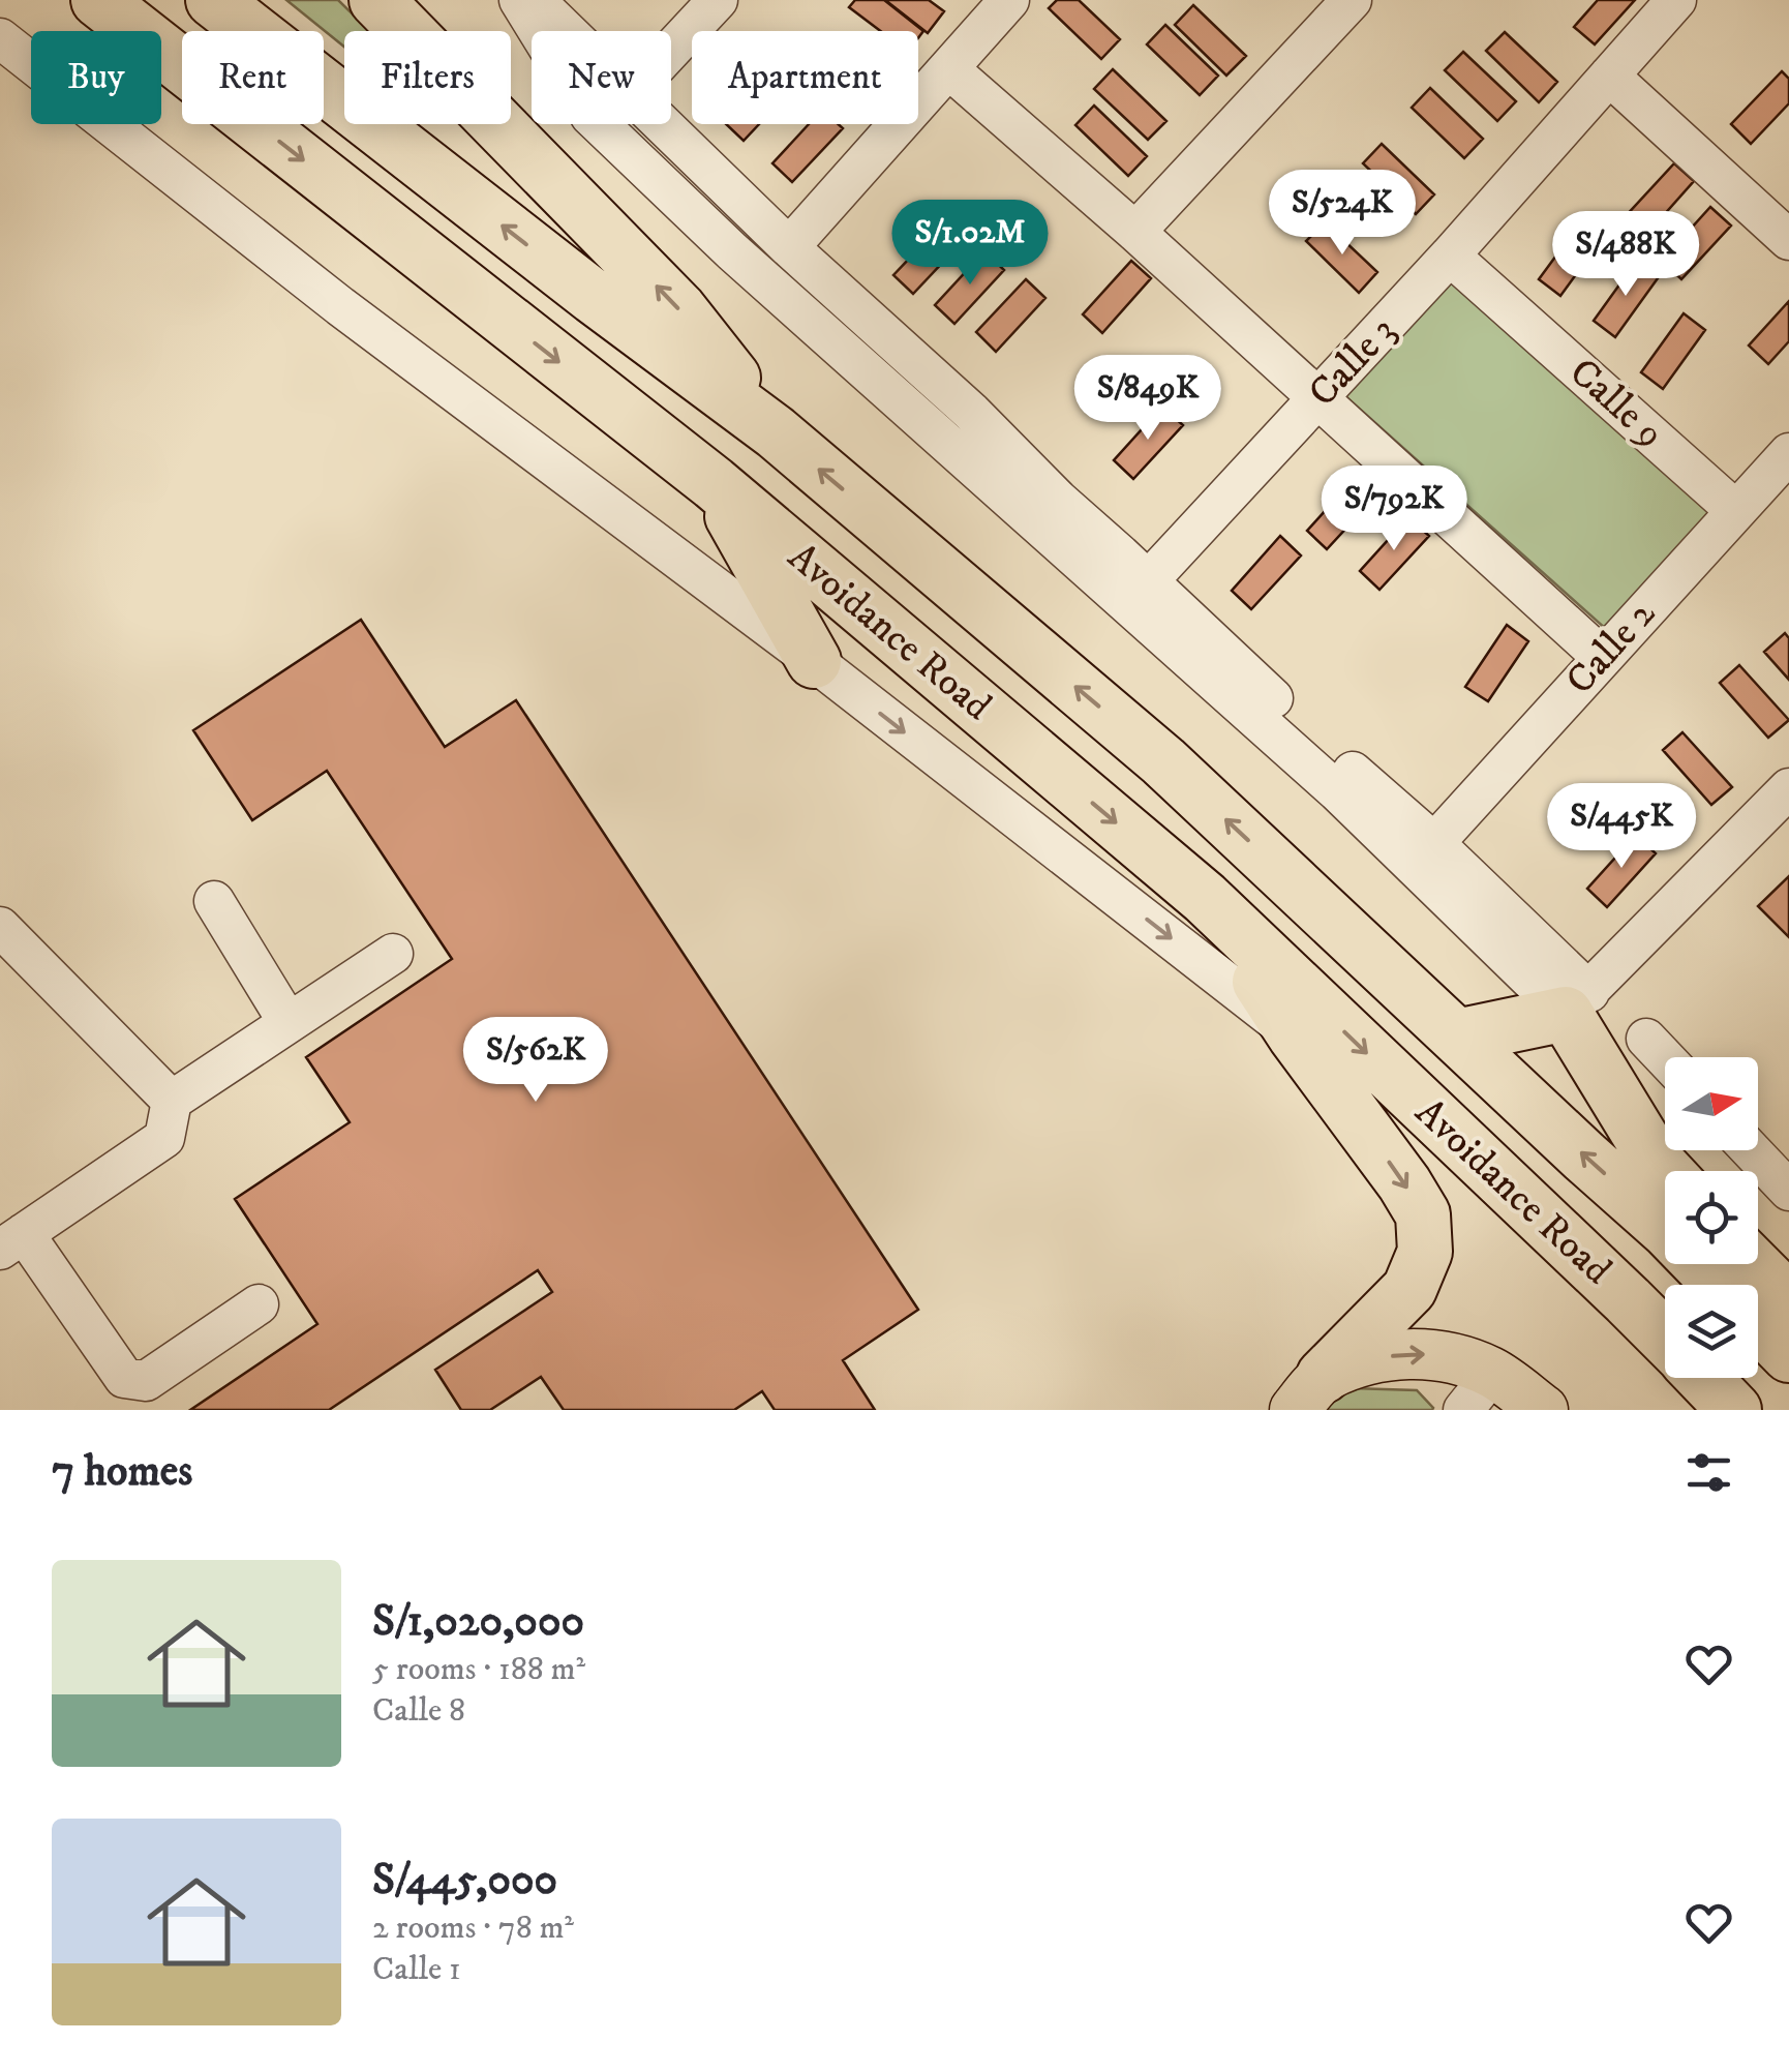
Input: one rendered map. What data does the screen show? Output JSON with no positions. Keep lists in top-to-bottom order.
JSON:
{
  "streets": {
    "highway": ["Avoidance Road"],
    "street": ["Calle 3", "Calle 9", "Calle 2"]
  },
  "crossings": [
    ["Calle 3", "Calle 9"],
    ["Calle 9", "Calle 2"]
  ],
  "north": "right",
  "page": {
    "chip": [
      "Buy",
      "Rent",
      "Filters",
      "New",
      "Apartment"
    ],
    "price": [
      "S/524K",
      "S/1.02M",
      "S/488K",
      "S/849K",
      "S/792K",
      "S/445K",
      "S/562K"
    ],
    "heading": "7 homes",
    "list": [
      {
        "name": "S/1,020,000",
        "note": "5 rooms · 188 m² · Calle 8"
      },
      {
        "name": "S/445,000",
        "note": "2 rooms · 78 m² · Calle 1"
      }
    ]
  }
}
